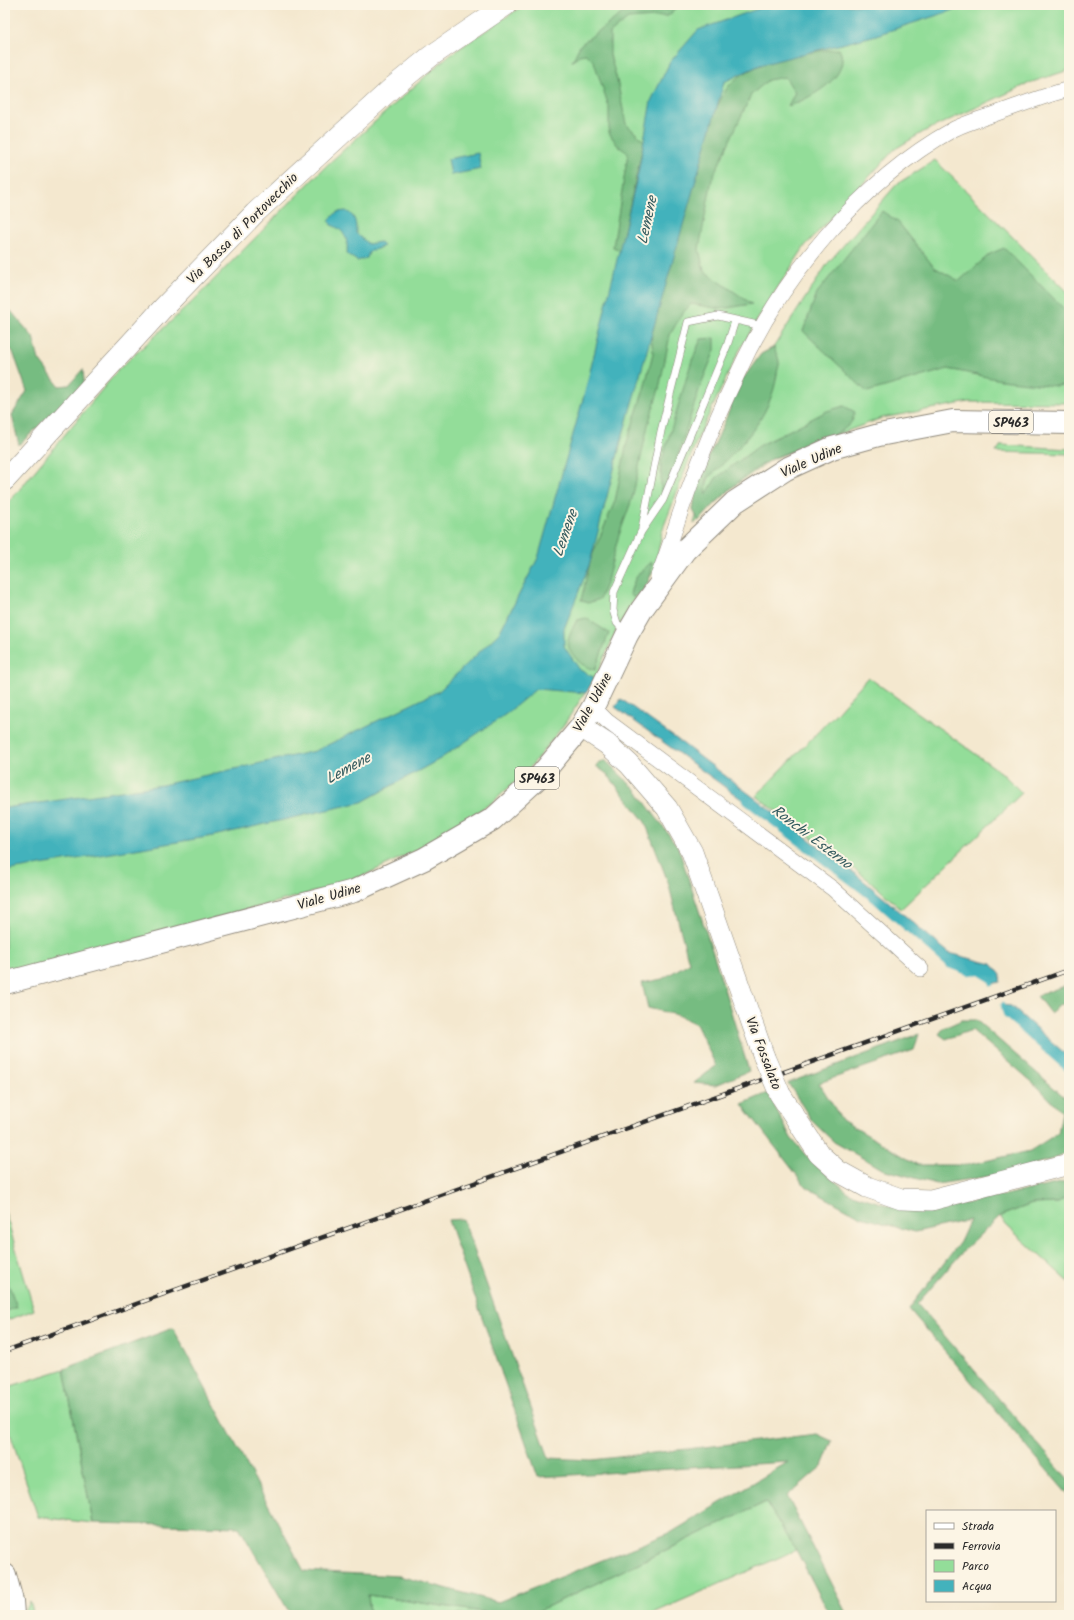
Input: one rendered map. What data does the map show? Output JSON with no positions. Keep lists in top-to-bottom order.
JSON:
{
  "streets": {
    "main road": ["SP463", "Viale Udine"],
    "street": ["Via Bassa di Portovecchio", "Via Fossalato"]
  },
  "crossings": [
    ["Viale Udine", "Via Fossalato"]
  ],
  "water": ["Lemene", "Ronchi Esterno"],
  "legend": [
    "Strada",
    "Ferrovia",
    "Parco",
    "Acqua"
  ]
}
